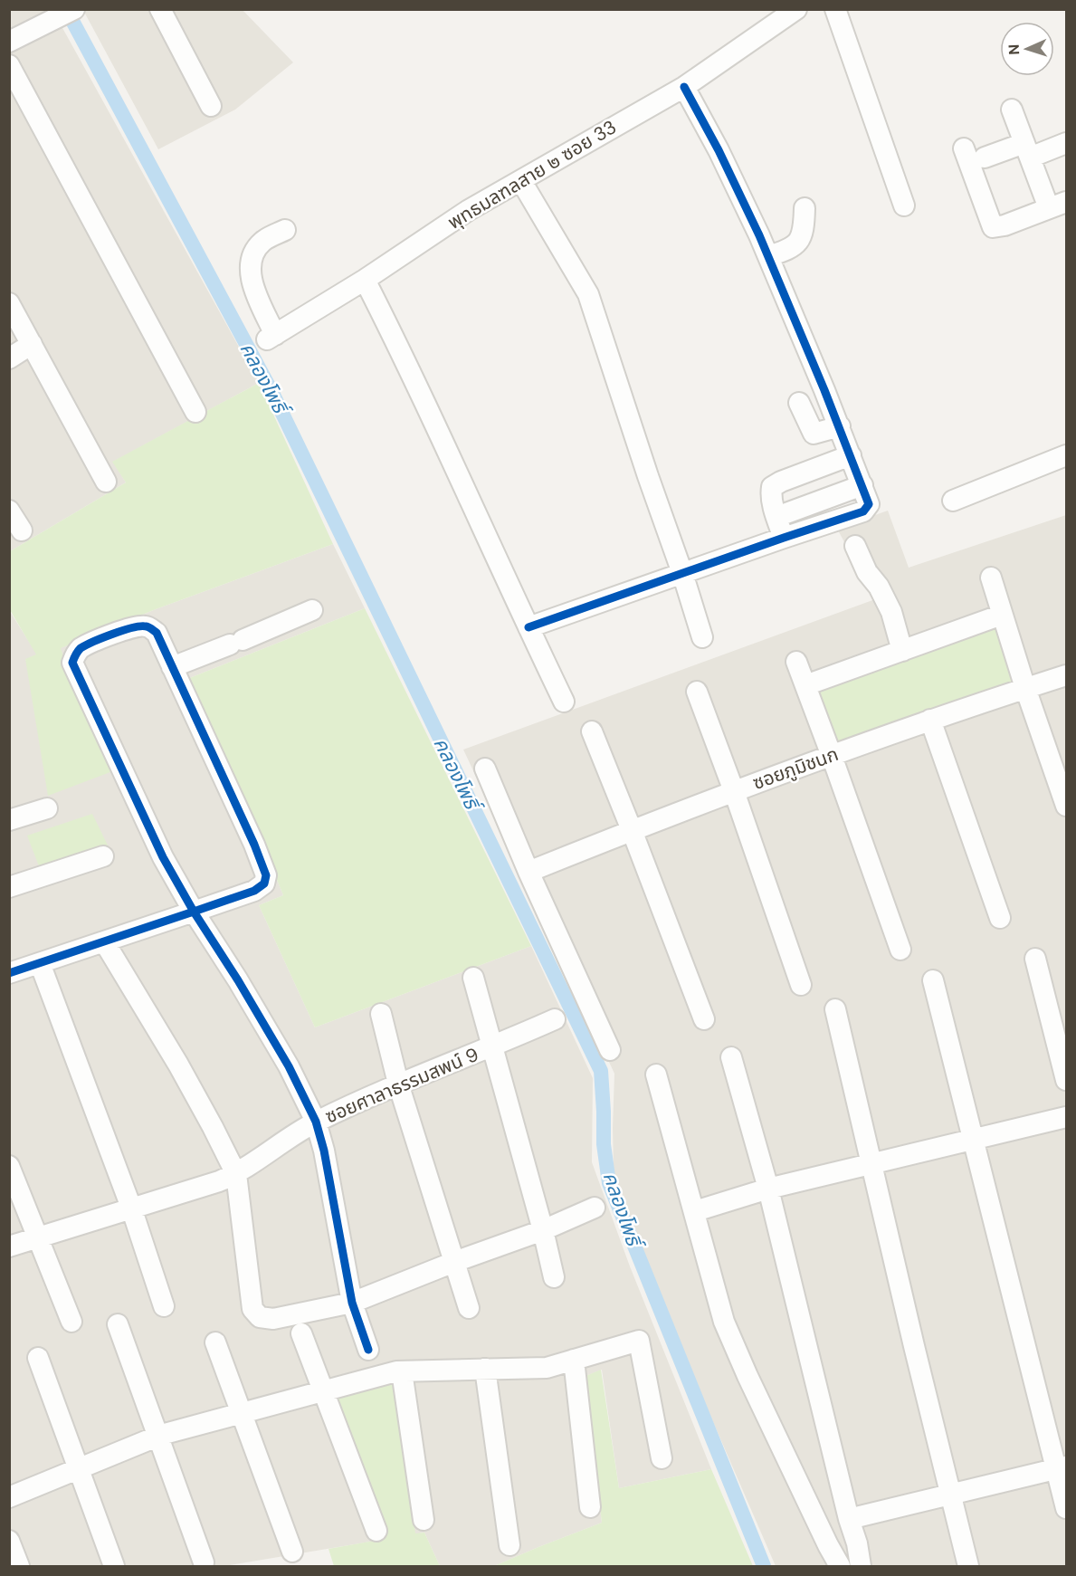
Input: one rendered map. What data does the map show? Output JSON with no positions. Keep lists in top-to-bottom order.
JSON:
{
  "streets": {
    "street": ["พุทธมลฑลสาย ๒ ซอย 33", "ซอยภูมิชนก", "ซอยศาลาธรรมสพน์ 9"]
  },
  "water": ["คลองโพธิ์"],
  "north": "left"
}
